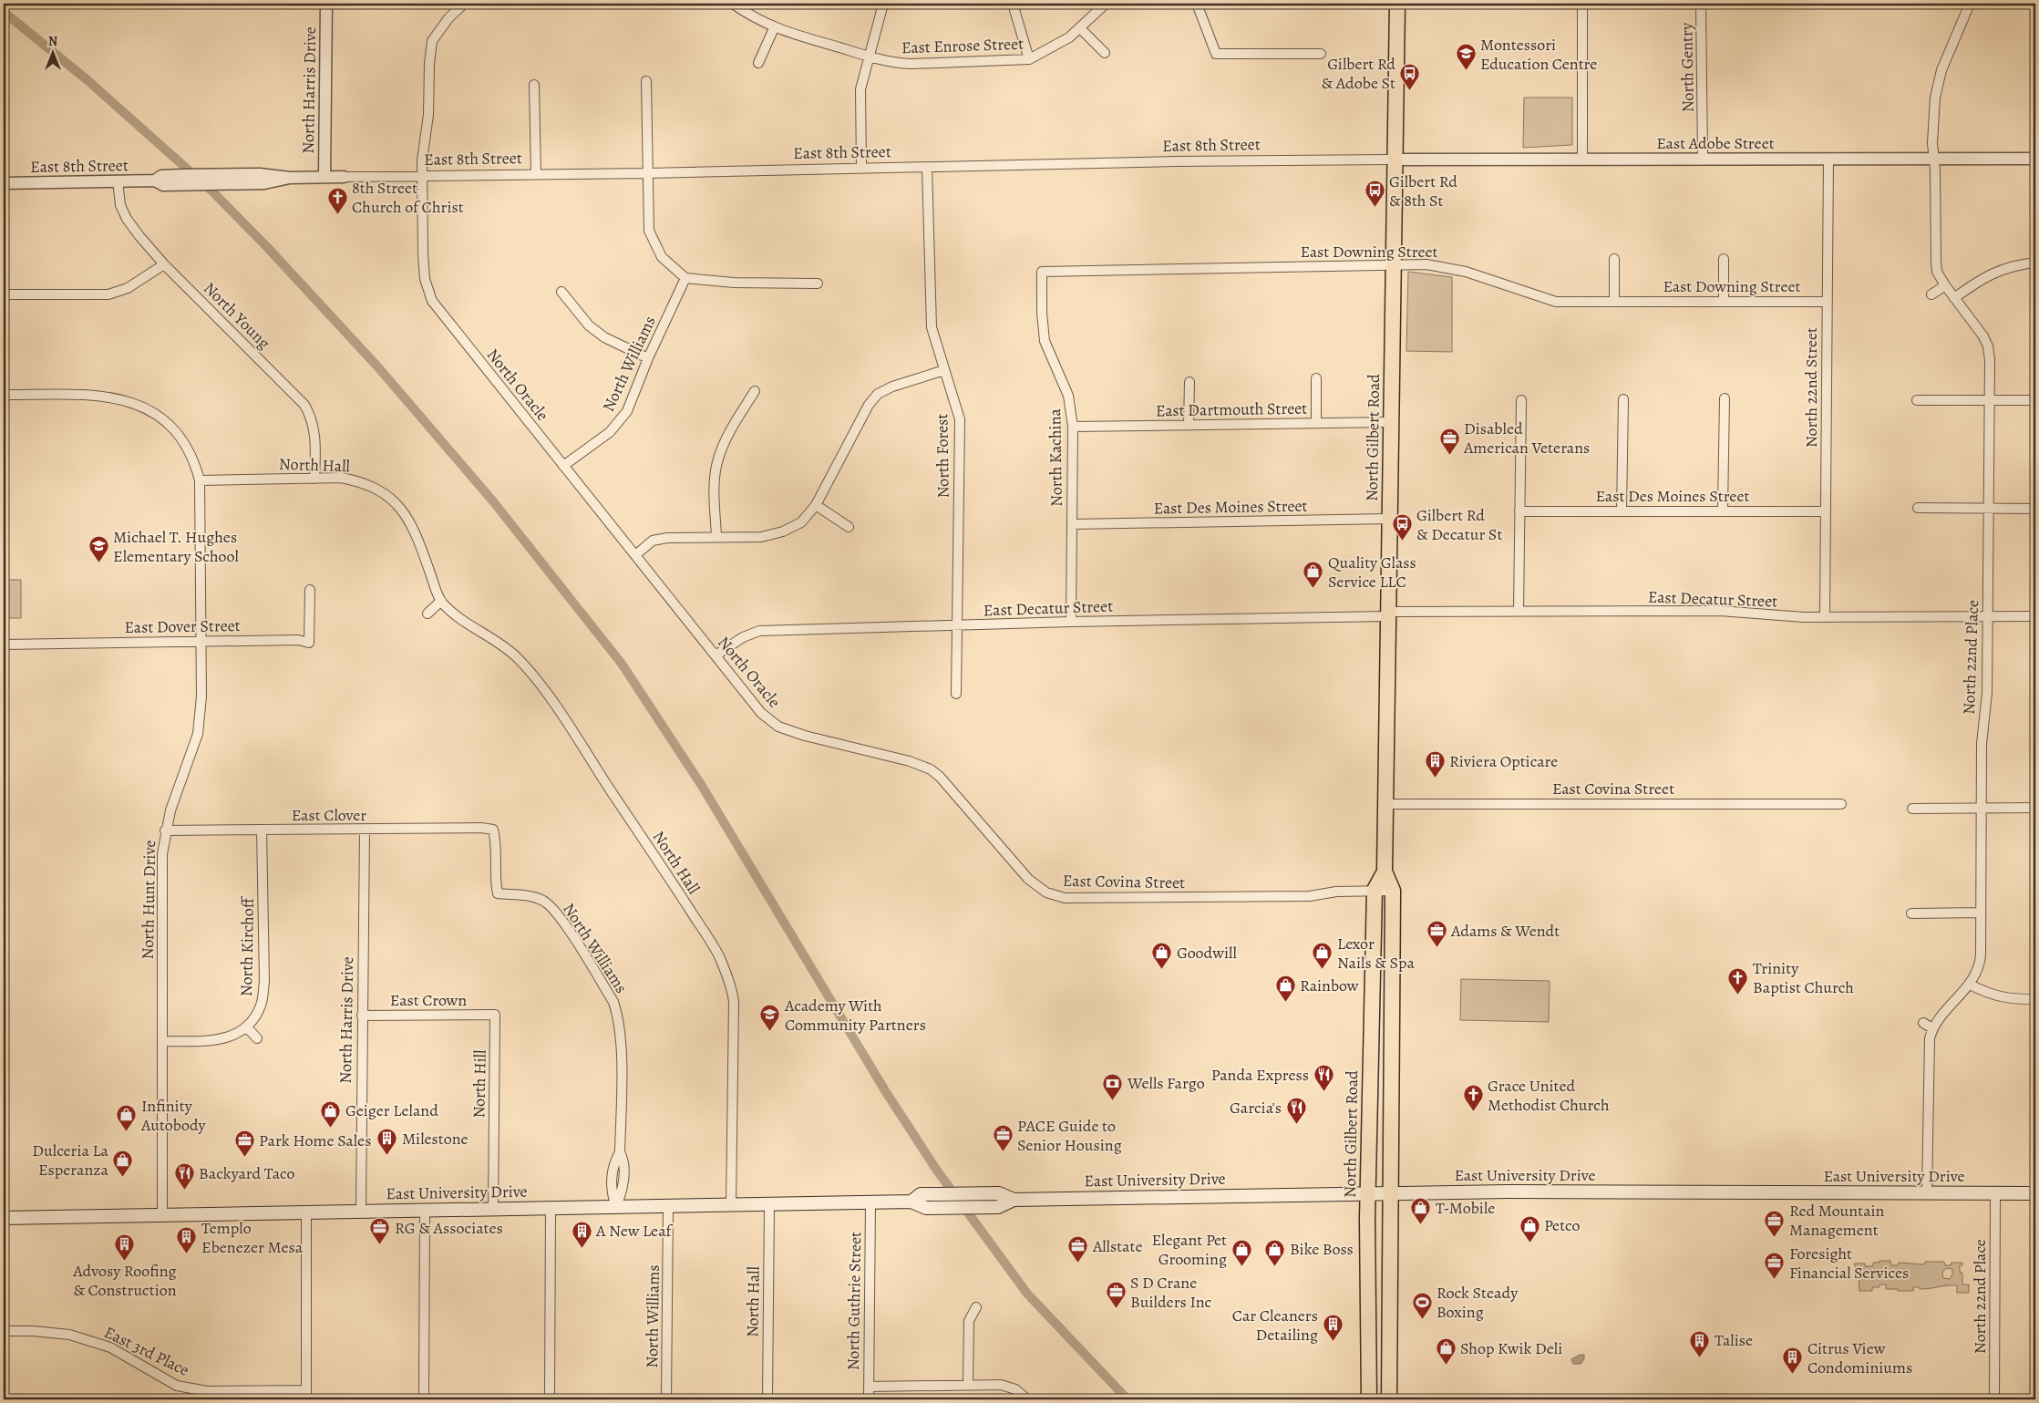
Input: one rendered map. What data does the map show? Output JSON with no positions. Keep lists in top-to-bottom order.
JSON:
{
  "streets": {
    "main road": ["North Gilbert Road", "East University Drive"],
    "street": [
      "East Enrose Street",
      "North Gentry",
      "North Harris Drive",
      "East Adobe Street",
      "East 8th Street",
      "East Downing Street",
      "North Young",
      "North Williams",
      "North Oracle",
      "North 22nd Street",
      "East Dartmouth Street",
      "North Forest",
      "North Kachina",
      "North Hall",
      "East Des Moines Street",
      "East Decatur Street",
      "East Dover Street",
      "North 22nd Place",
      "East Covina Street",
      "East Clover",
      "North Hunt Drive",
      "North Kirchoff",
      "East Crown",
      "North Hill",
      "North Guthrie Street",
      "East 3rd Place"
    ]
  },
  "crossings": [
    ["North Gentry", "East Adobe Street"],
    ["North Harris Drive", "East 8th Street"],
    ["North Harris Drive", "East Clover"],
    ["North Harris Drive", "East Crown"],
    ["North Harris Drive", "East University Drive"],
    ["East Adobe Street", "East 8th Street"],
    ["East Adobe Street", "North 22nd Street"],
    ["East Adobe Street", "North Gilbert Road"],
    ["East Adobe Street", "North 22nd Place"],
    ["East 8th Street", "North Young"],
    ["East 8th Street", "North Oracle"],
    ["East 8th Street", "North Gilbert Road"],
    ["East 8th Street", "North Forest"],
    ["East Downing Street", "North 22nd Street"],
    ["East Downing Street", "North Gilbert Road"],
    ["East Downing Street", "North Kachina"],
    ["North Young", "North Hall"],
    ["North Williams", "North Oracle"],
    ["North Williams", "East Clover"],
    ["North Williams", "East University Drive"],
    ["North Oracle", "East Decatur Street"],
    ["North Oracle", "East Covina Street"],
    ["North 22nd Street", "East Des Moines Street"],
    ["North 22nd Street", "East Decatur Street"],
    ["East Dartmouth Street", "North Gilbert Road"],
    ["East Dartmouth Street", "North Kachina"],
    ["North Gilbert Road", "East Des Moines Street"],
    ["North Gilbert Road", "East Decatur Street"],
    ["North Gilbert Road", "East Covina Street"],
    ["North Gilbert Road", "East University Drive"],
    ["North Forest", "East Decatur Street"],
    ["North Kachina", "East Des Moines Street"],
    ["North Kachina", "East Decatur Street"],
    ["North Hall", "North Hunt Drive"],
    ["North Hall", "East University Drive"],
    ["East Decatur Street", "North 22nd Place"],
    ["East Dover Street", "North Hunt Drive"],
    ["North 22nd Place", "East University Drive"],
    ["East Clover", "North Hunt Drive"],
    ["East Clover", "North Kirchoff"],
    ["North Hunt Drive", "North Kirchoff"],
    ["North Hunt Drive", "East University Drive"],
    ["East Crown", "North Hill"],
    ["North Hill", "East University Drive"],
    ["East University Drive", "North Guthrie Street"]
  ],
  "places": {
    "school or university": ["Montessori Education Centre", "Michael T. Hughes Elementary School", "Academy With Community Partners"],
    "bus stop": ["Gilbert Rd & Adobe St", "Gilbert Rd & 8th St", "Gilbert Rd & Decatur St"],
    "church": ["8th Street Church of Christ", "Trinity Baptist Church", "Grace United Methodist Church"],
    "office": [
      "Disabled American Veterans",
      "Adams & Wendt",
      "PACE Guide to Senior Housing",
      "Park Home Sales",
      "Red Mountain Management",
      "RG & Associates",
      "Allstate",
      "Foresight Financial Services",
      "S D Crane Builders Inc"
    ],
    "shop": [
      "Quality Glass Service LLC",
      "Goodwill",
      "Lexor Nails & Spa",
      "Rainbow",
      "Geiger Leland",
      "Infinity Autobody",
      "Dulceria La Esperanza",
      "T-Mobile",
      "Petco",
      "Elegant Pet Grooming",
      "Bike Boss",
      "Shop Kwik Deli"
    ],
    "building": [
      "Riviera Opticare",
      "Milestone",
      "A New Leaf",
      "Templo Ebenezer Mesa",
      "Advosy Roofing & Construction",
      "Car Cleaners Detailing",
      "Talise",
      "Citrus View Condominiums"
    ],
    "restaurant": ["Panda Express", "Garcia's", "Backyard Taco"],
    "bank": ["Wells Fargo"],
    "sports": ["Rock Steady Boxing"]
  },
  "north": "top"
}
